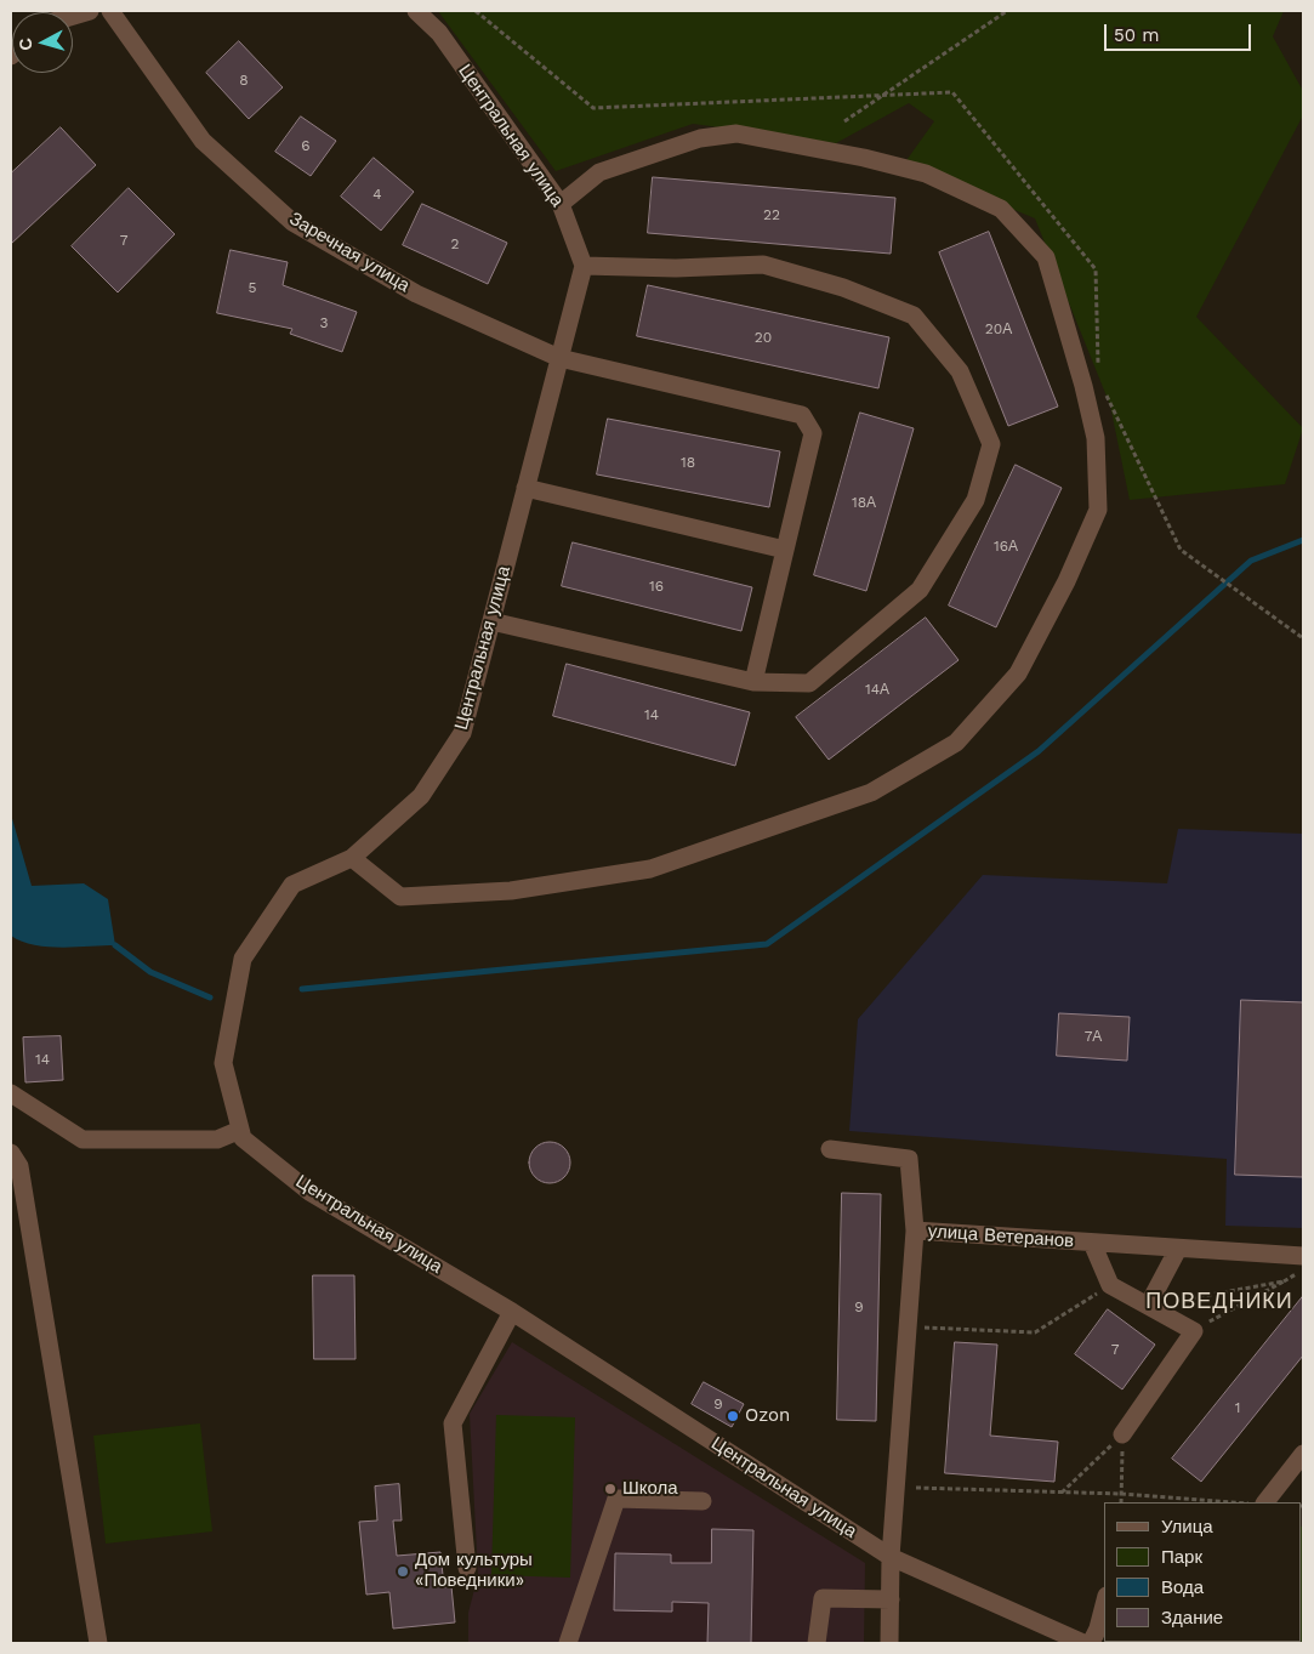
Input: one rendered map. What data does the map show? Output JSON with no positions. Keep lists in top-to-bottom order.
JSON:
{
  "streets": {
    "street": ["Центральная улица", "Заречная улица", "улица Ветеранов"]
  },
  "crossings": [
    ["Центральная улица", "Заречная улица"],
    ["Центральная улица", "улица Ветеранов"]
  ],
  "districts": ["ПОВЕДНИКИ"],
  "places": ["Ozon", "Школа", "Дом культуры «Поведники»"],
  "house_numbers": [
    "8",
    "6",
    "4",
    "22",
    "7",
    "2",
    "5",
    "3",
    "20А",
    "20",
    "18",
    "18А",
    "16А",
    "16",
    "14А",
    "14",
    "7А",
    "14",
    "9",
    "7",
    "9",
    "1"
  ],
  "legend": [
    "Улица",
    "Парк",
    "Вода",
    "Здание"
  ],
  "scale_bar": "50 m",
  "north": "left"
}
